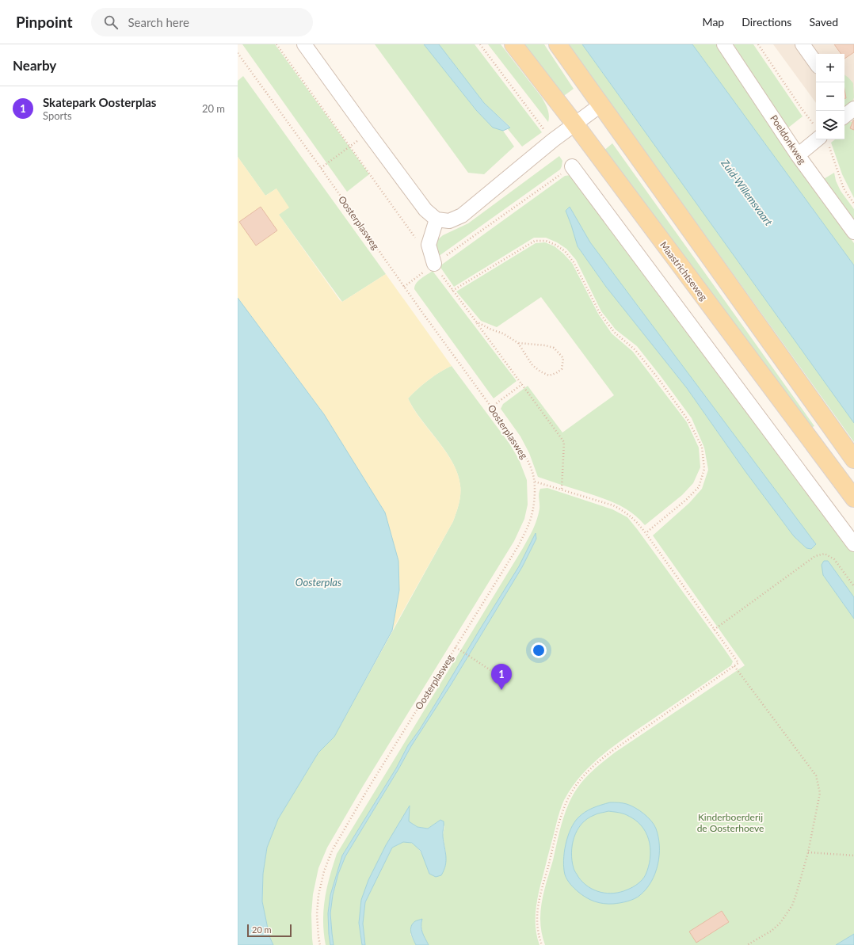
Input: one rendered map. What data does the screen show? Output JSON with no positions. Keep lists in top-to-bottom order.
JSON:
{
  "streets": {
    "main road": ["Maastrichtseweg"],
    "street": ["Poeldonkweg"],
    "path": ["Oosterplasweg"]
  },
  "water": ["Zuid-Willemsvaart", "Oosterplas"],
  "parks": ["Kinderboerderij de Oosterhoeve"],
  "scale_bar": "20 m",
  "page": {
    "header": "Pinpoint",
    "search": "Search here",
    "nav": ["Map", "Directions", "Saved"],
    "heading": "Nearby",
    "map_buttons": ["+", "−"],
    "list": [
      {
        "mark": "1",
        "name": "Skatepark Oosterplas",
        "note": "Sports",
        "value": "20 m"
      }
    ],
    "pins": "1",
    "scale": "20 m"
  }
}
